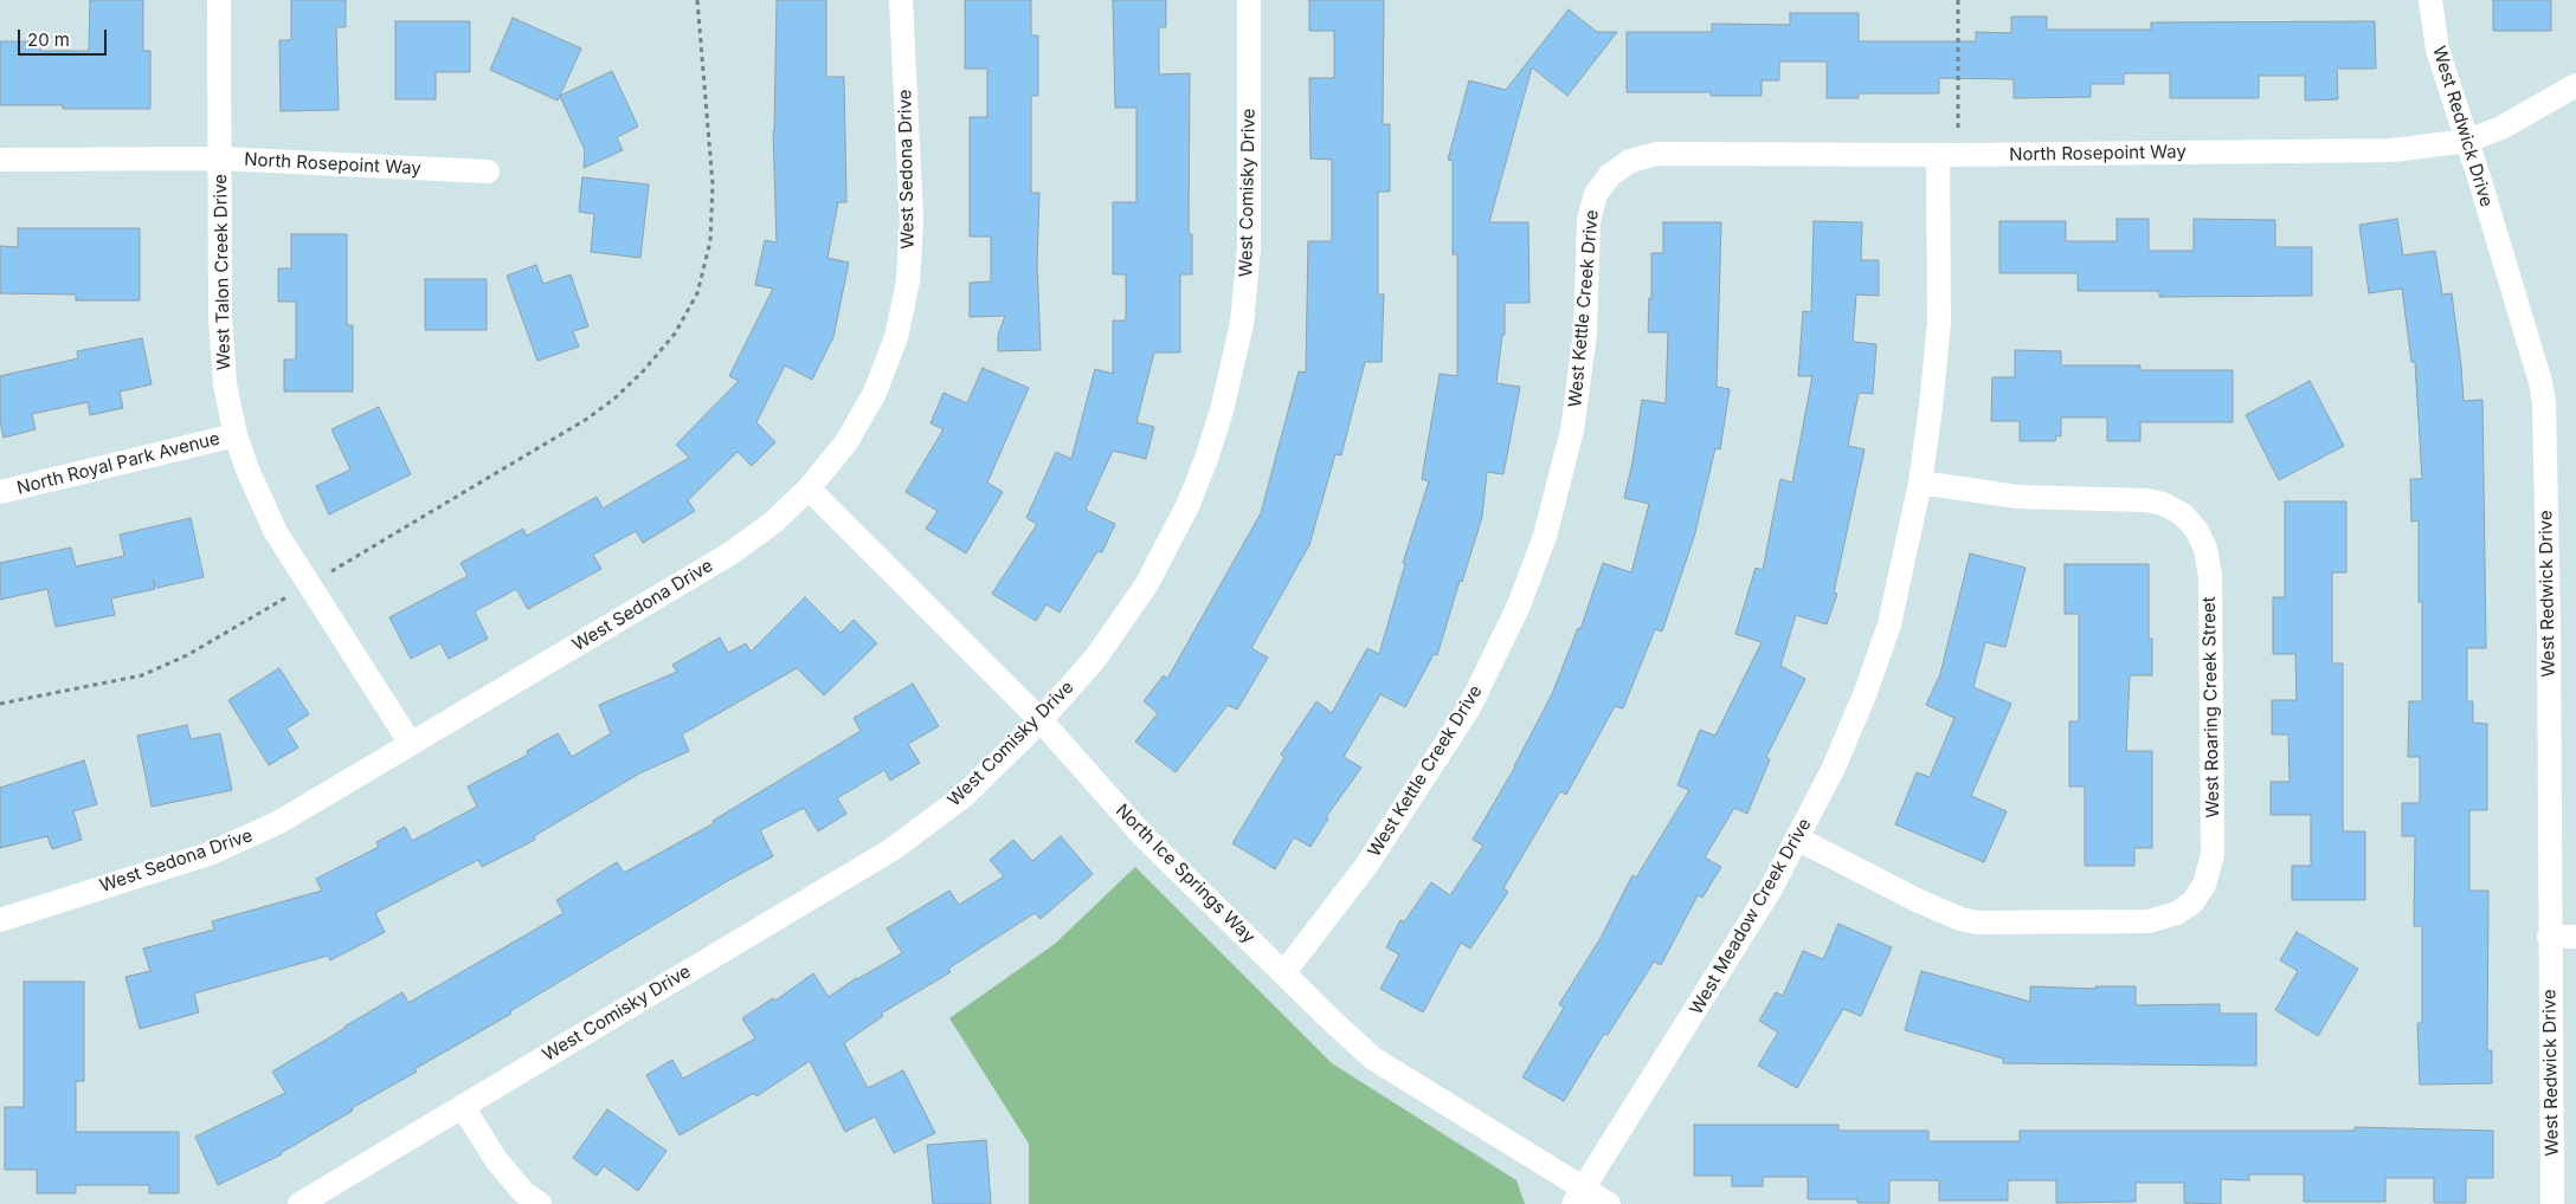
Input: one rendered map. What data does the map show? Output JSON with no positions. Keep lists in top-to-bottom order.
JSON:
{
  "streets": {
    "street": [
      "West Redwick Drive",
      "North Rosepoint Way",
      "West Sedona Drive",
      "West Comisky Drive",
      "West Talon Creek Drive",
      "West Kettle Creek Drive",
      "North Royal Park Avenue",
      "West Roaring Creek Street",
      "North Ice Springs Way",
      "West Meadow Creek Drive"
    ]
  },
  "crossings": [
    ["West Redwick Drive", "North Rosepoint Way"],
    ["North Rosepoint Way", "West Talon Creek Drive"],
    ["North Rosepoint Way", "West Kettle Creek Drive"],
    ["North Rosepoint Way", "West Meadow Creek Drive"],
    ["West Sedona Drive", "West Talon Creek Drive"],
    ["West Sedona Drive", "North Ice Springs Way"],
    ["West Comisky Drive", "North Ice Springs Way"],
    ["West Talon Creek Drive", "North Royal Park Avenue"],
    ["West Kettle Creek Drive", "North Ice Springs Way"],
    ["West Roaring Creek Street", "West Meadow Creek Drive"],
    ["North Ice Springs Way", "West Meadow Creek Drive"]
  ],
  "scale_bar": "20 m"
}
